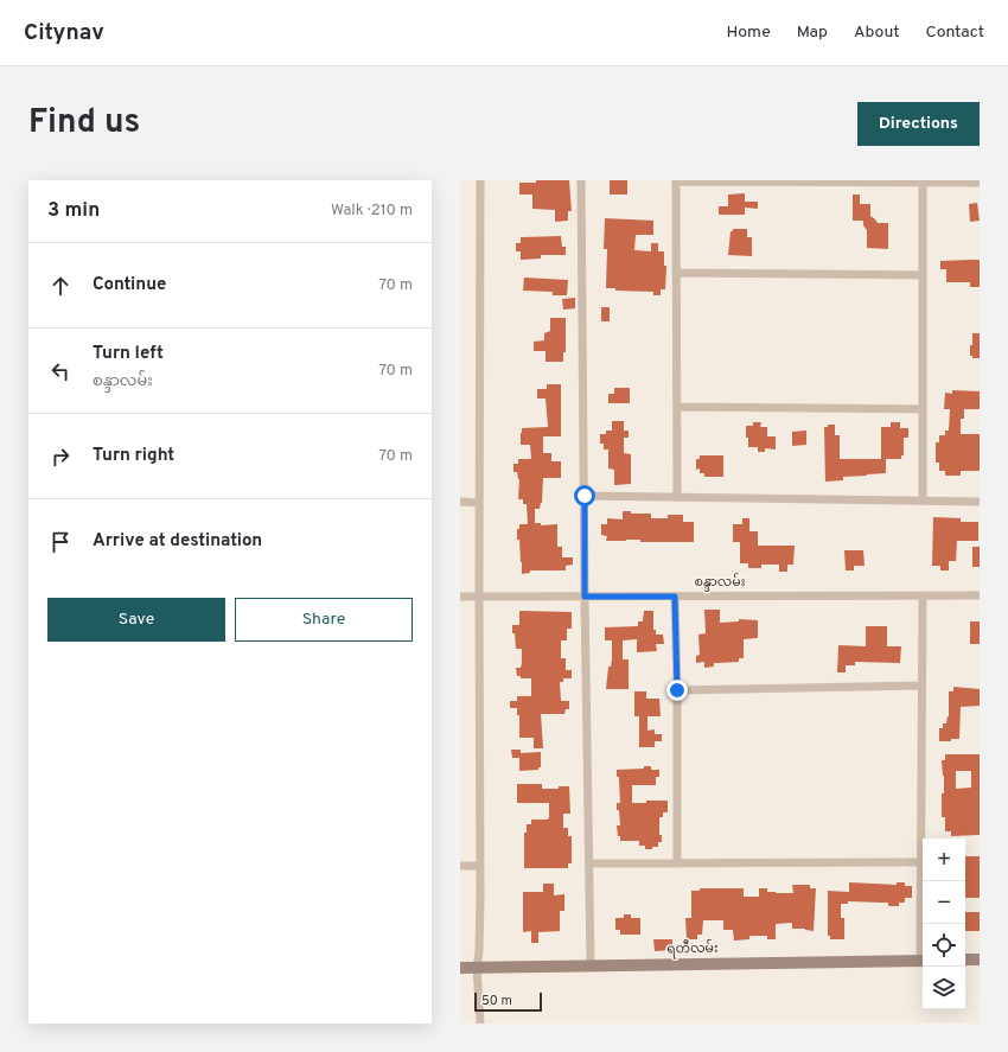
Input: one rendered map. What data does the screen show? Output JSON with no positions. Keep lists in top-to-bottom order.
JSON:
{
  "streets": {
    "street": ["စန္ဒာလမ်း", "ရတီလမ်း"]
  },
  "scale_bar": "50 m",
  "page": {
    "header": "Citynav",
    "nav": [
      "Home",
      "Map",
      "About",
      "Contact"
    ],
    "title": "Find us",
    "buttons": [
      "Directions",
      ["Save", "Share"]
    ],
    "heading": ["3 min", "Walk · 210 m"],
    "list": [
      ["Continue", "70 m"],
      ["Turn left", "စန္ဒာလမ်း", "70 m"],
      ["Turn right", "70 m"],
      "Arrive at destination"
    ],
    "map_buttons": ["+", "−"],
    "scale": "50 m"
  }
}
